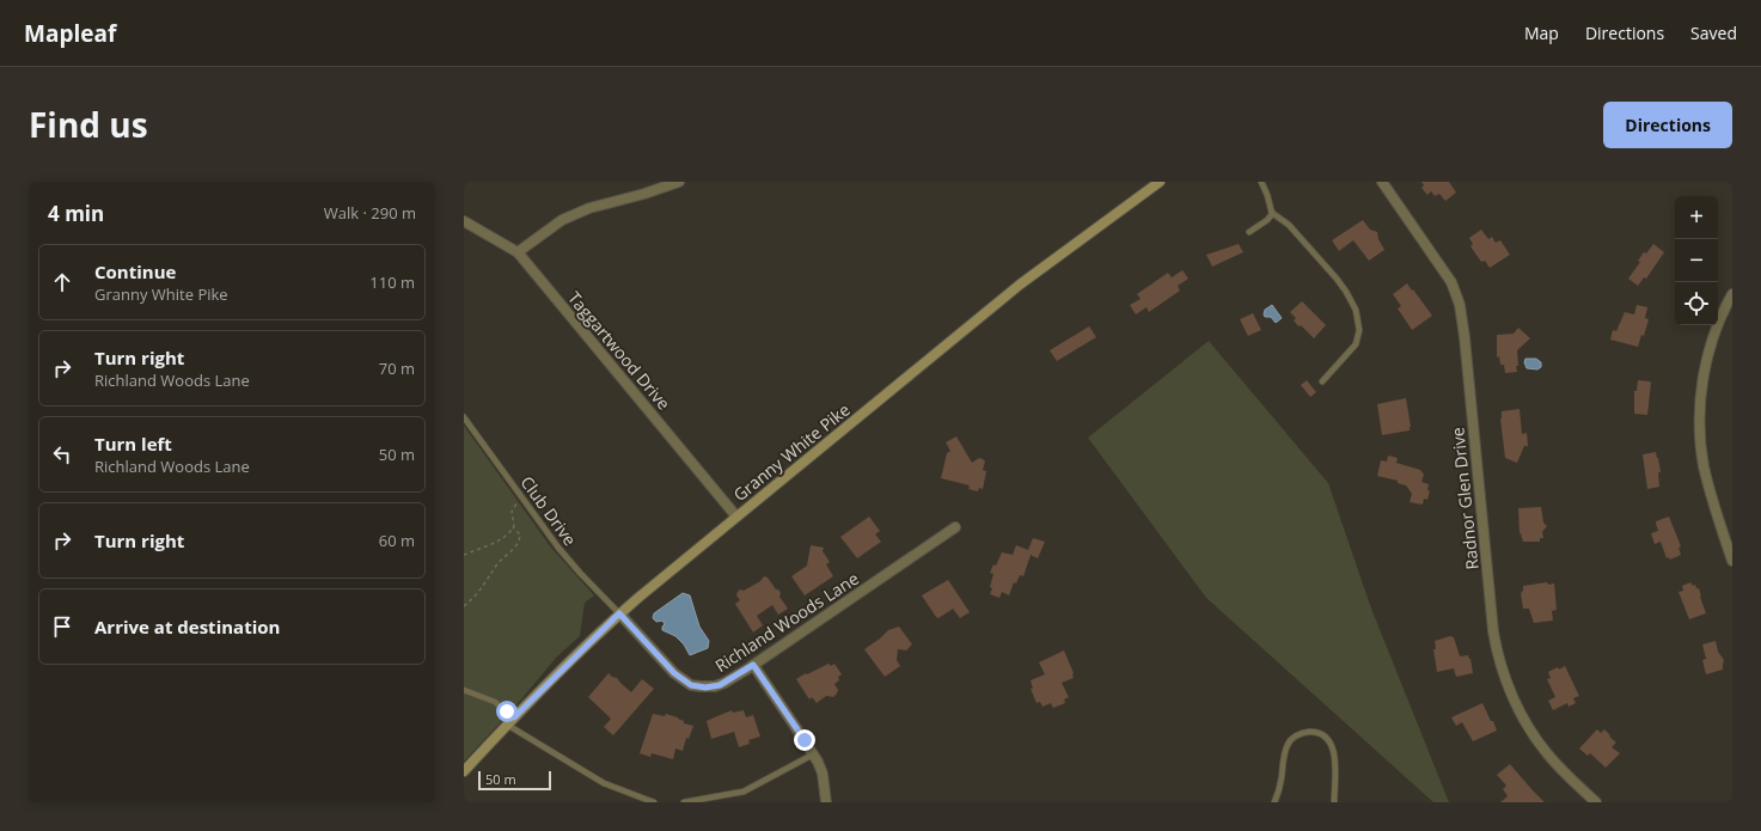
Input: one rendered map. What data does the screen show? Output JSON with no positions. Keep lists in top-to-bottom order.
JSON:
{
  "streets": {
    "main road": ["Granny White Pike"],
    "street": ["Taggartwood Drive", "Radnor Glen Drive", "Richland Woods Lane"],
    "lane": ["Club Drive"]
  },
  "crossings": [
    ["Taggartwood Drive", "Granny White Pike"],
    ["Granny White Pike", "Club Drive"],
    ["Granny White Pike", "Richland Woods Lane"],
    ["Club Drive", "Richland Woods Lane"]
  ],
  "scale_bar": "50 m",
  "page": {
    "header": "Mapleaf",
    "nav": ["Map", "Directions", "Saved"],
    "title": "Find us",
    "buttons": "Directions",
    "heading": ["4 min", "Walk · 290 m"],
    "map_buttons": ["+", "−"],
    "list": [
      ["Continue", "Granny White Pike", "110 m"],
      ["Turn right", "Richland Woods Lane", "70 m"],
      ["Turn left", "Richland Woods Lane", "50 m"],
      ["Turn right", "60 m"],
      "Arrive at destination"
    ],
    "scale": "50 m"
  }
}
